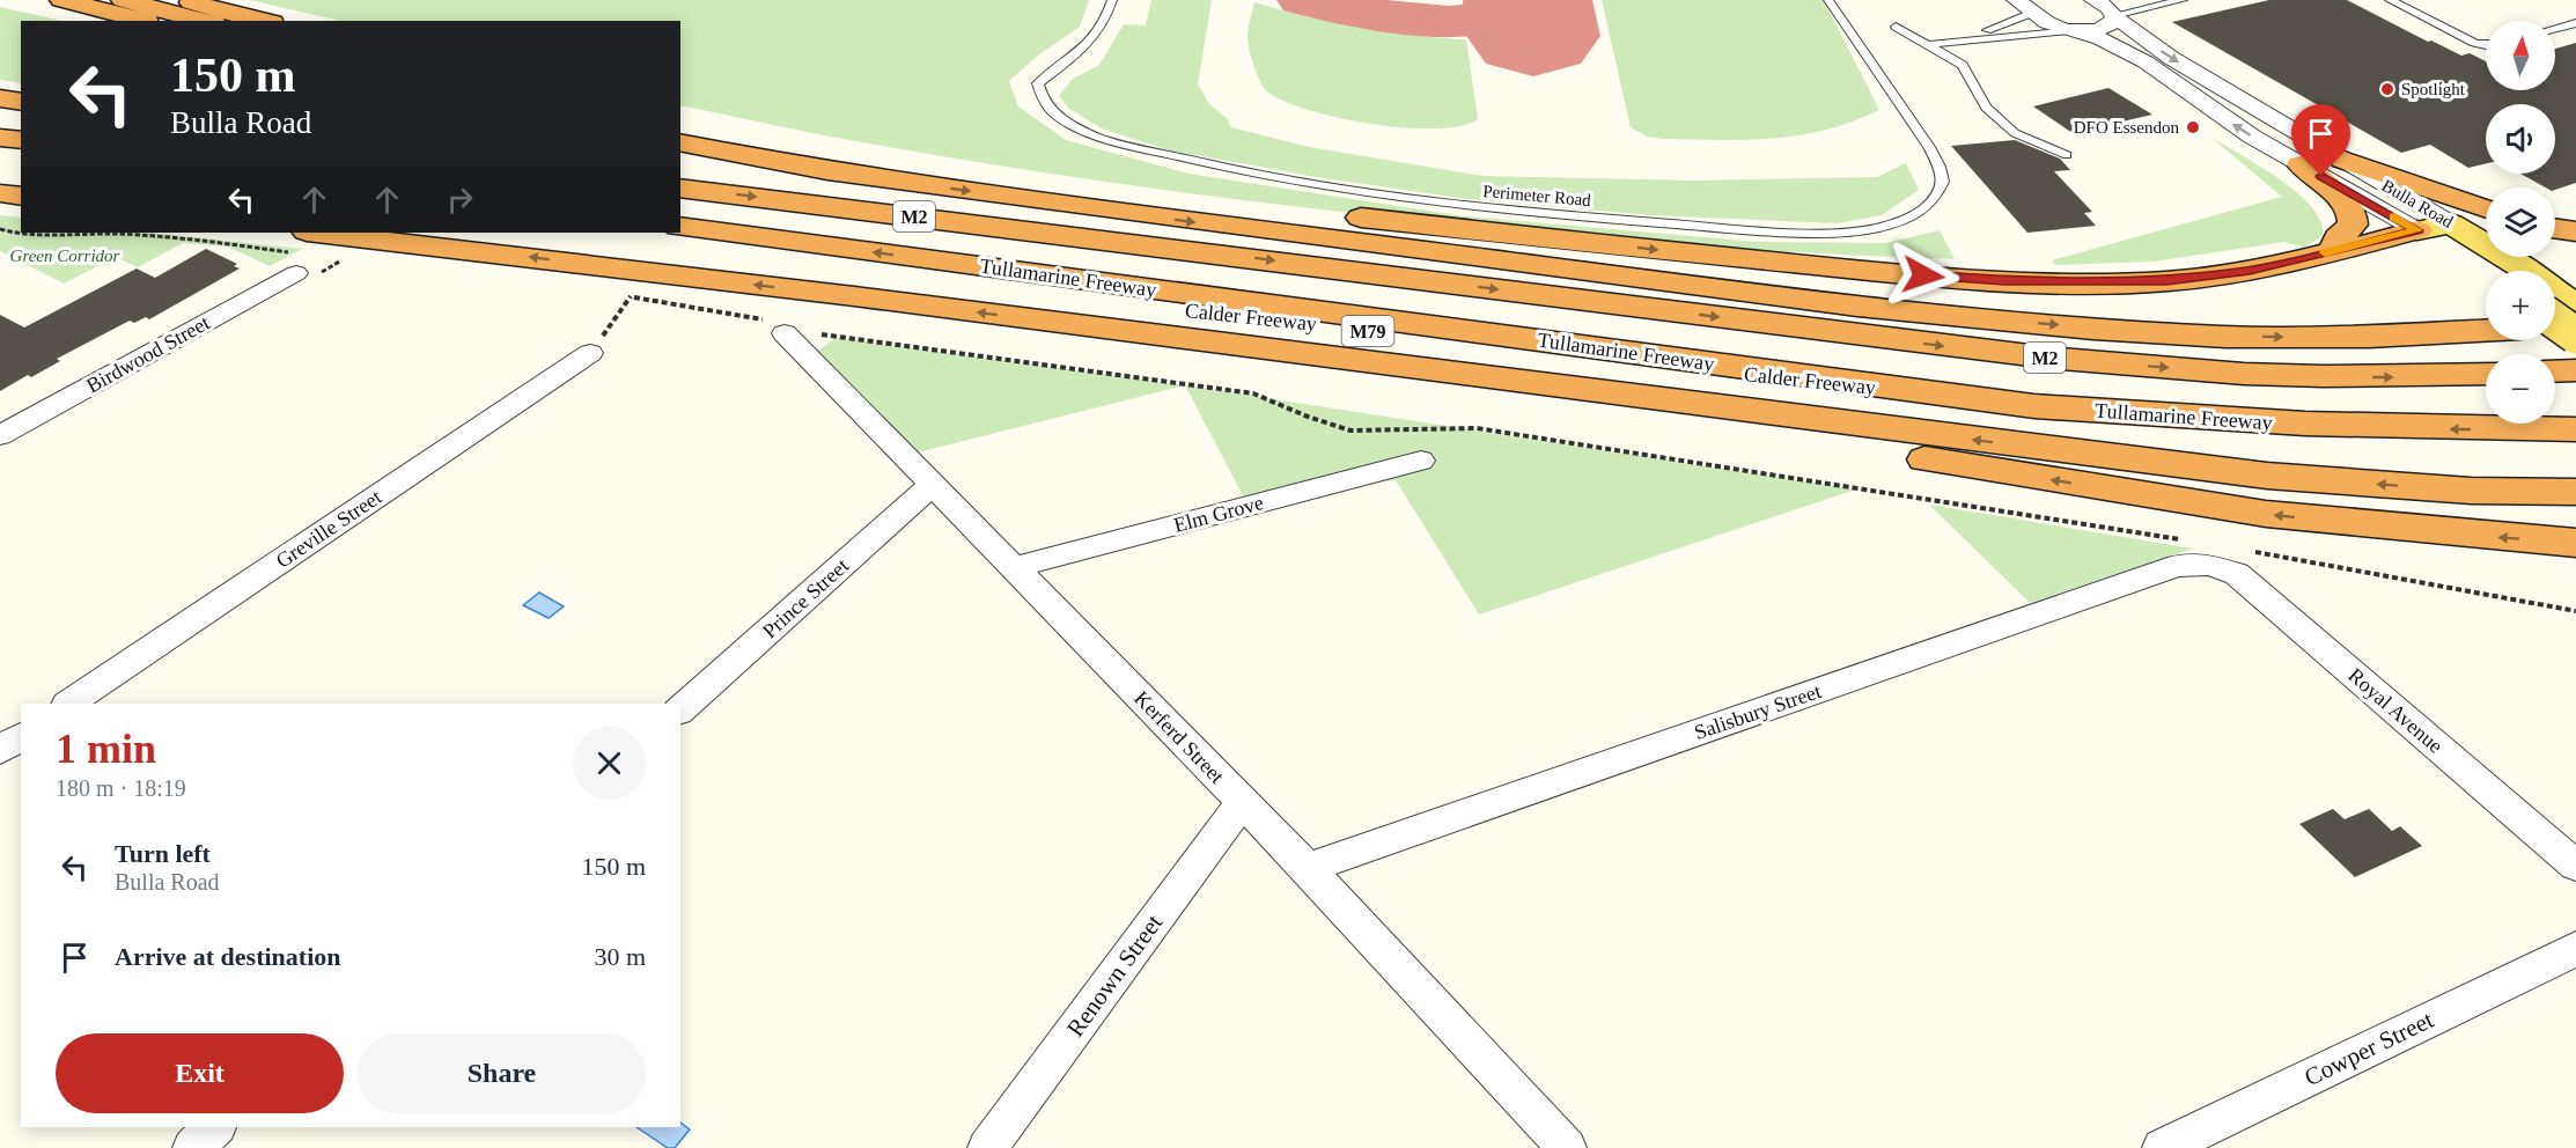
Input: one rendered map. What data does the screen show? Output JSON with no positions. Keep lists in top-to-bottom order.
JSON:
{
  "streets": {
    "highway": [
      "M2",
      "Tullamarine Freeway",
      "Calder Freeway",
      "M79"
    ],
    "main road": ["Bulla Road"],
    "street": [
      "Birdwood Street",
      "Elm Grove",
      "Greville Street",
      "Prince Street",
      "Royal Avenue",
      "Salisbury Street",
      "Kerferd Street",
      "Renown Street",
      "Cowper Street"
    ],
    "lane": ["Perimeter Road"]
  },
  "crossings": [
    ["Tullamarine Freeway", "Calder Freeway"],
    ["Elm Grove", "Kerferd Street"],
    ["Prince Street", "Kerferd Street"],
    ["Royal Avenue", "Salisbury Street"],
    ["Salisbury Street", "Kerferd Street"],
    ["Kerferd Street", "Renown Street"]
  ],
  "parks": ["Green Corridor"],
  "places": ["Spotlight", "DFO Essendon"],
  "north": "top",
  "page": {
    "map_buttons": ["+", "−"],
    "turn": ["150 m", "Bulla Road"],
    "heading": ["1 min", "180 m · 18:19"],
    "list": [
      {
        "name": "Turn left",
        "note": "Bulla Road",
        "value": "150 m"
      },
      {
        "name": "Arrive at destination",
        "value": "30 m"
      }
    ],
    "buttons": ["Exit", "Share"]
  }
}
